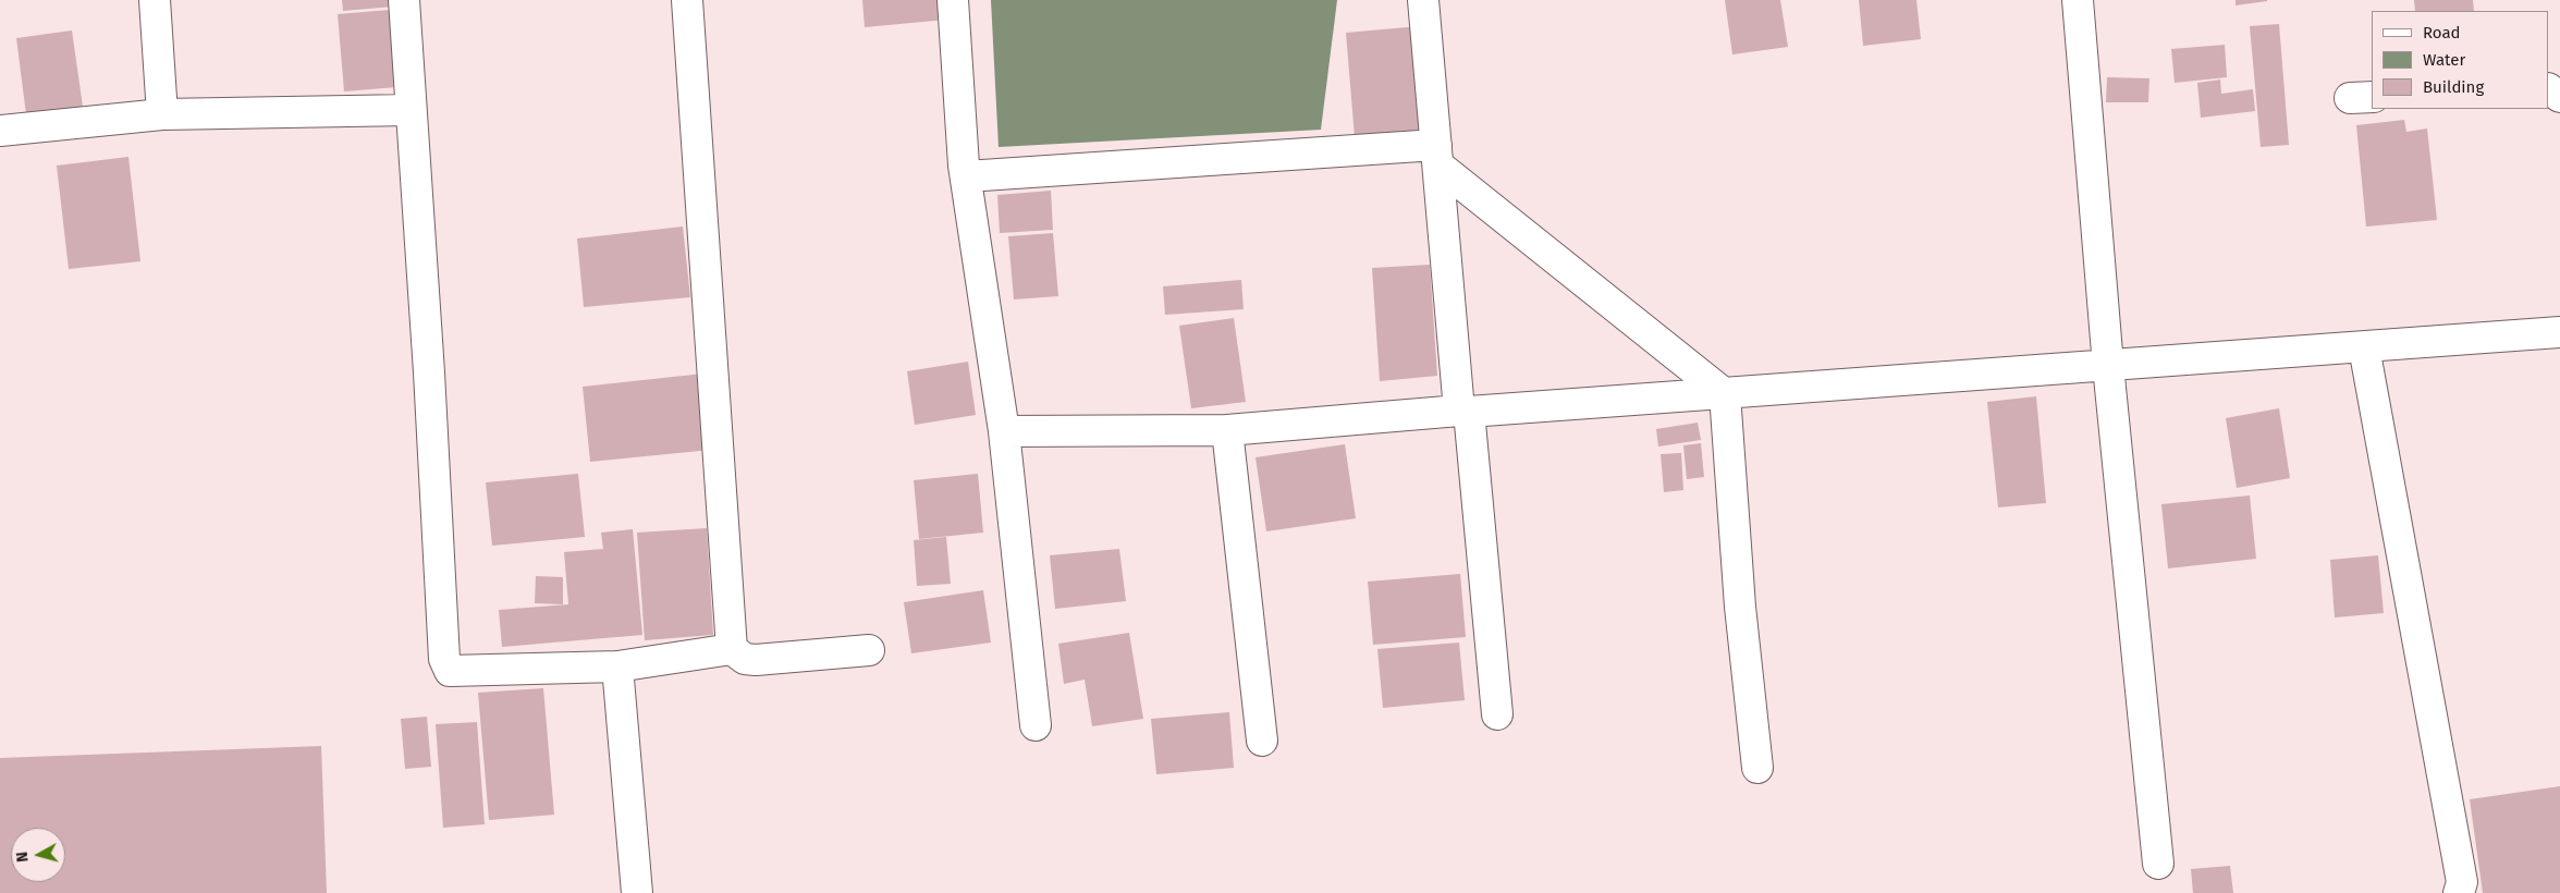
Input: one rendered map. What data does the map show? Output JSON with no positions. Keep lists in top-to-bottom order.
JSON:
{
  "legend": ["Road", "Water", "Building"],
  "north": "left"
}
